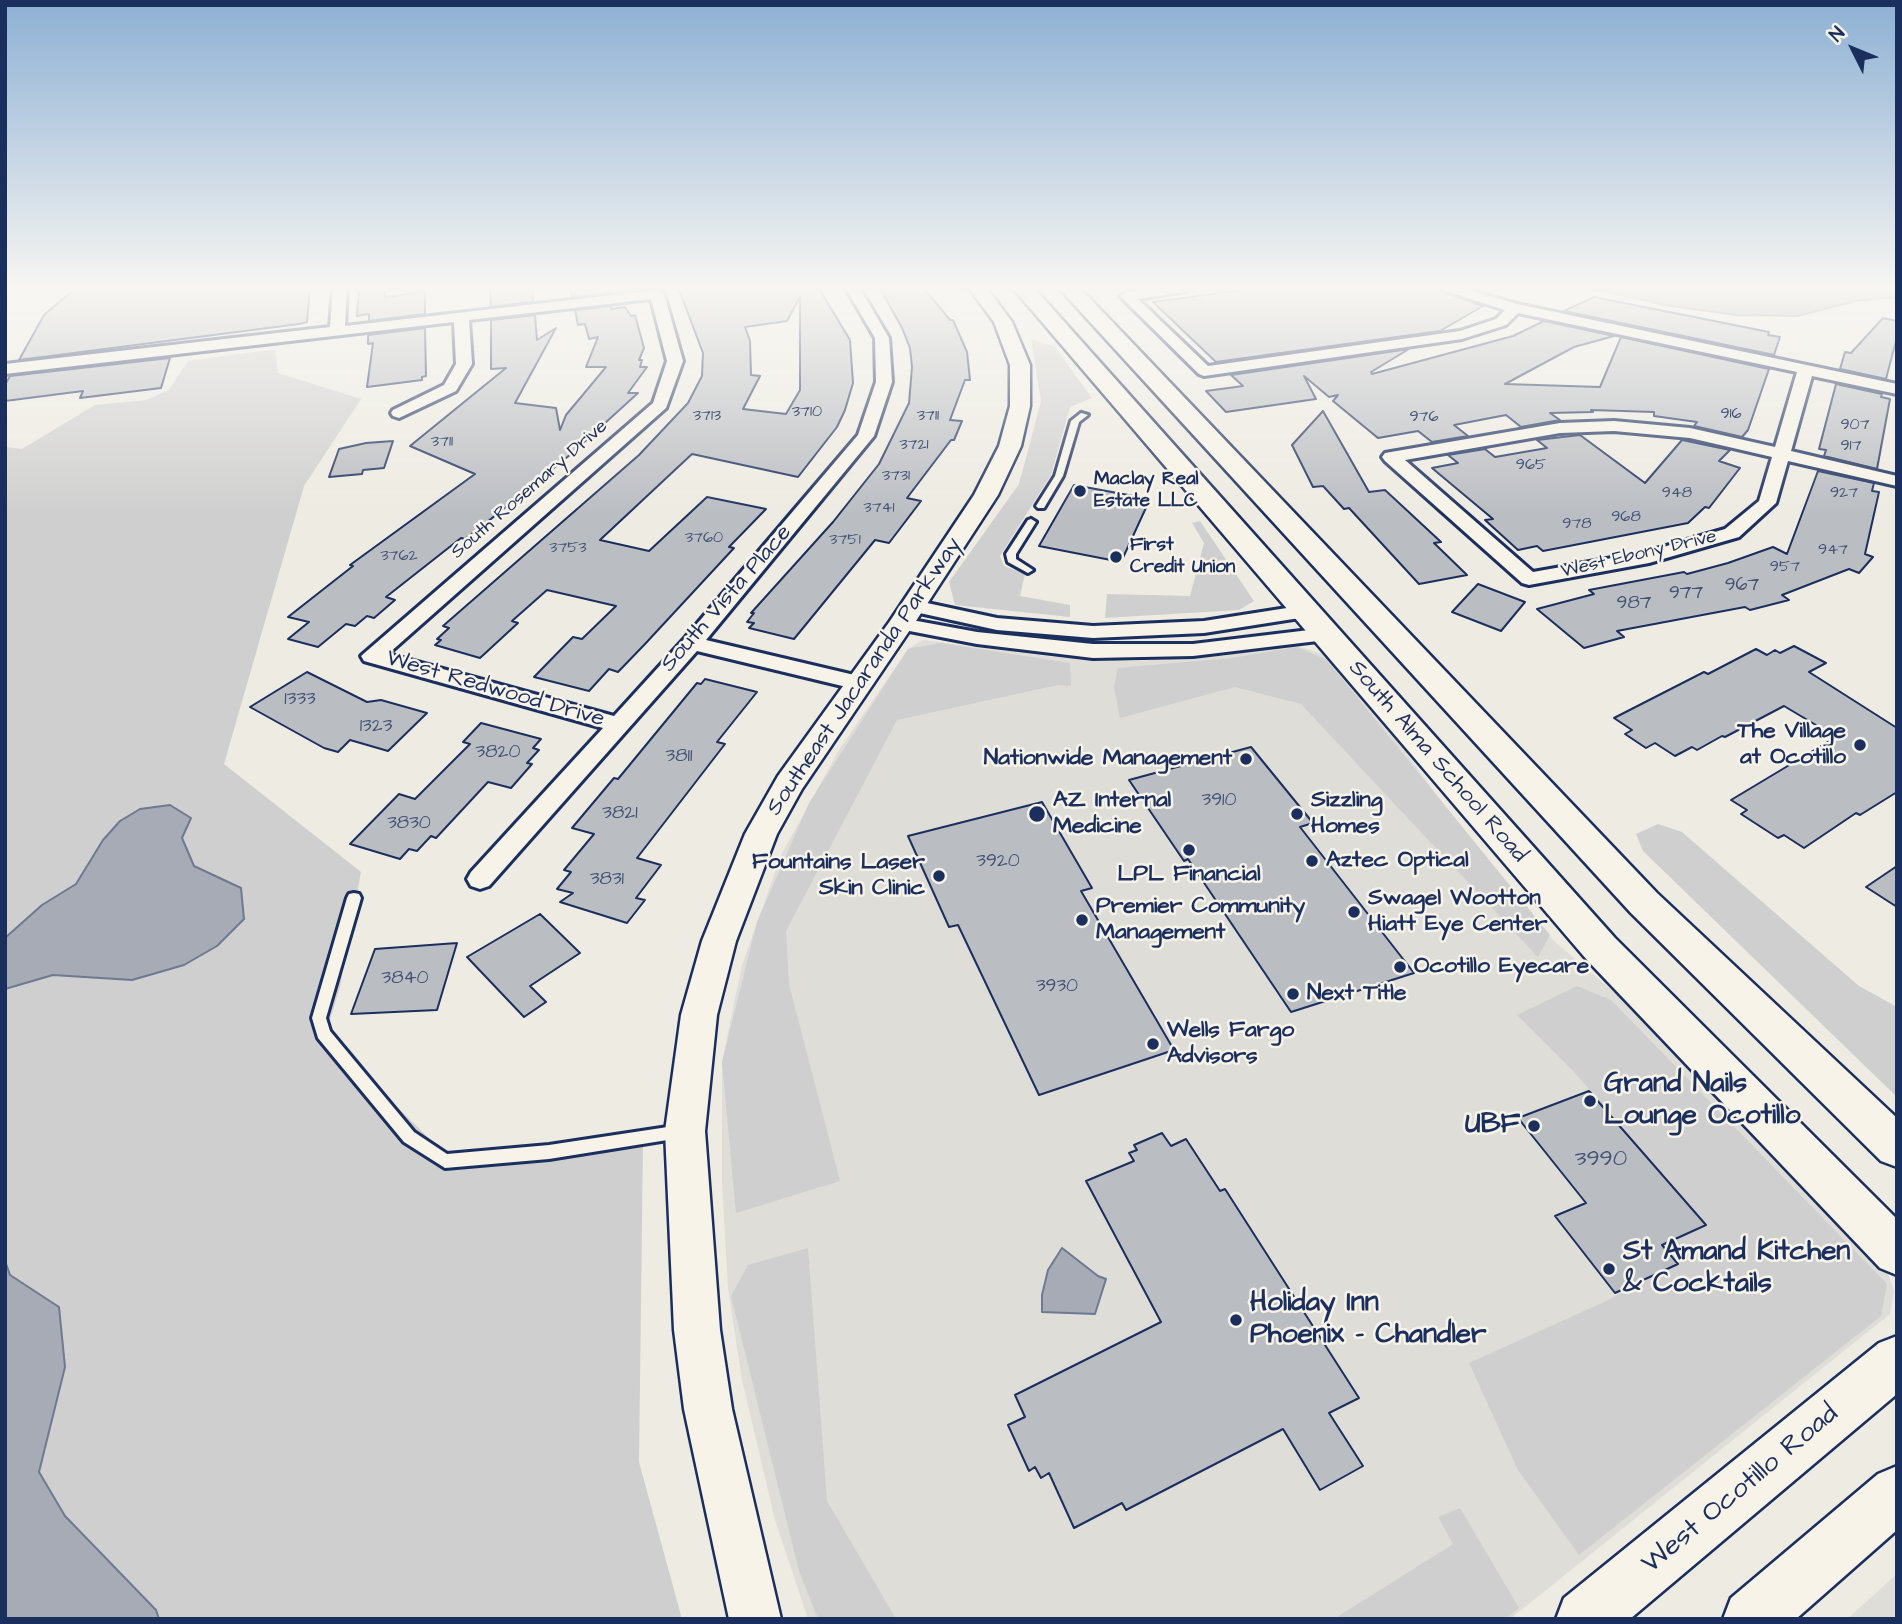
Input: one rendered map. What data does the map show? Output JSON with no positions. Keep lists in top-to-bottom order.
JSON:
{
  "streets": {
    "main road": ["South Alma School Road", "West Ocotillo Road"],
    "street": [
      "South Rosemary Drive",
      "West Ebony Drive",
      "South Vista Place",
      "Southeast Jacaranda Parkway",
      "West Redwood Drive"
    ]
  },
  "crossings": [
    ["South Rosemary Drive", "West Redwood Drive"],
    ["South Vista Place", "West Redwood Drive"]
  ],
  "places": [
    "Maclay Real Estate LLC",
    "First Credit Union",
    "The Village at Ocotillo",
    "Nationwide Management",
    "AZ Internal Medicine",
    "Sizzling Homes",
    "LPL Financial",
    "Aztec Optical",
    "Fountains Laser Skin Clinic",
    "Swagel Wootton Hiatt Eye Center",
    "Premier Community Management",
    "Ocotillo Eyecare",
    "Next Title",
    "Wells Fargo Advisors",
    "Grand Nails Lounge Ocotillo",
    "UBF",
    "St Amand Kitchen & Cocktails",
    "Holiday Inn Phoenix - Chandler"
  ],
  "house_numbers": [
    "3710",
    "916",
    "3713",
    "3711",
    "976",
    "907",
    "3711",
    "3721",
    "917",
    "965",
    "3731",
    "948",
    "927",
    "3741",
    "968",
    "978",
    "3760",
    "3751",
    "3753",
    "947",
    "3762",
    "957",
    "967",
    "977",
    "987",
    "1333",
    "1323",
    "3820",
    "3811",
    "3910",
    "3821",
    "3830",
    "3920",
    "3831",
    "3840",
    "3930",
    "3990"
  ],
  "north": "top left"
}
